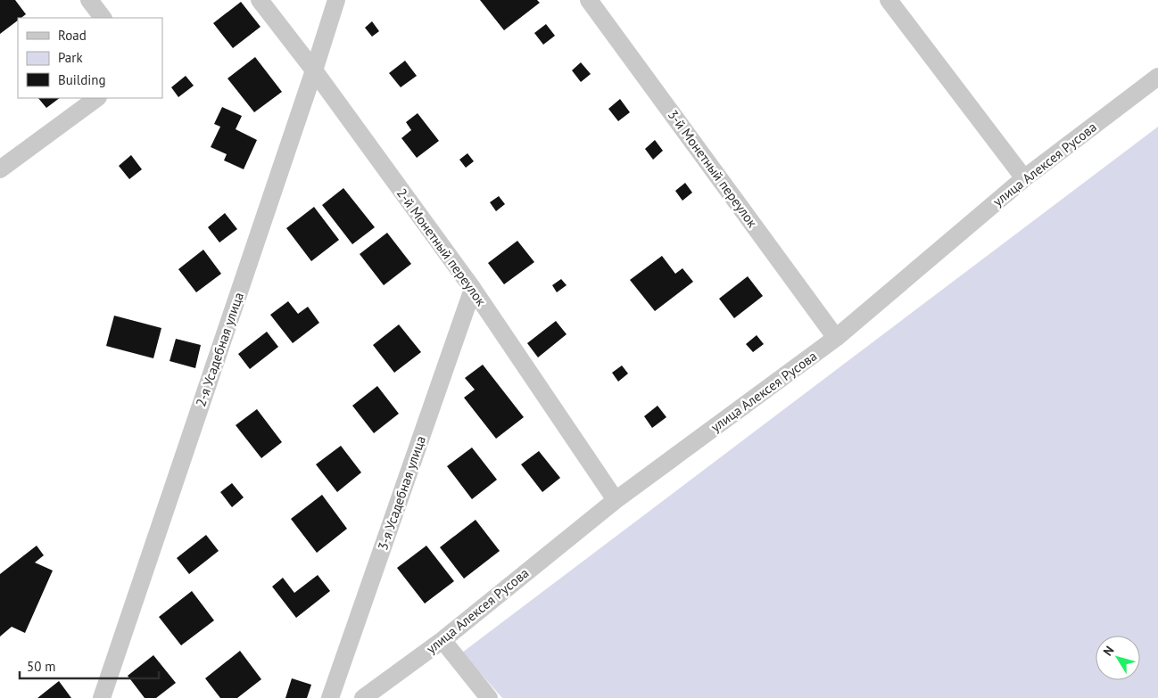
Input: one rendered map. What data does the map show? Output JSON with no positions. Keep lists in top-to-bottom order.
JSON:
{
  "streets": {
    "street": [
      "улица Алексея Русова",
      "3-й Монетный переулок",
      "2-й Монетный переулок",
      "2-я Усадебная улица",
      "3-я Усадебная улица"
    ]
  },
  "crossings": [
    ["улица Алексея Русова", "3-й Монетный переулок"],
    ["улица Алексея Русова", "2-й Монетный переулок"],
    ["2-й Монетный переулок", "2-я Усадебная улица"],
    ["2-й Монетный переулок", "3-я Усадебная улица"]
  ],
  "legend": ["Road", "Park", "Building"],
  "scale_bar": "50 m",
  "north": "top left"
}
